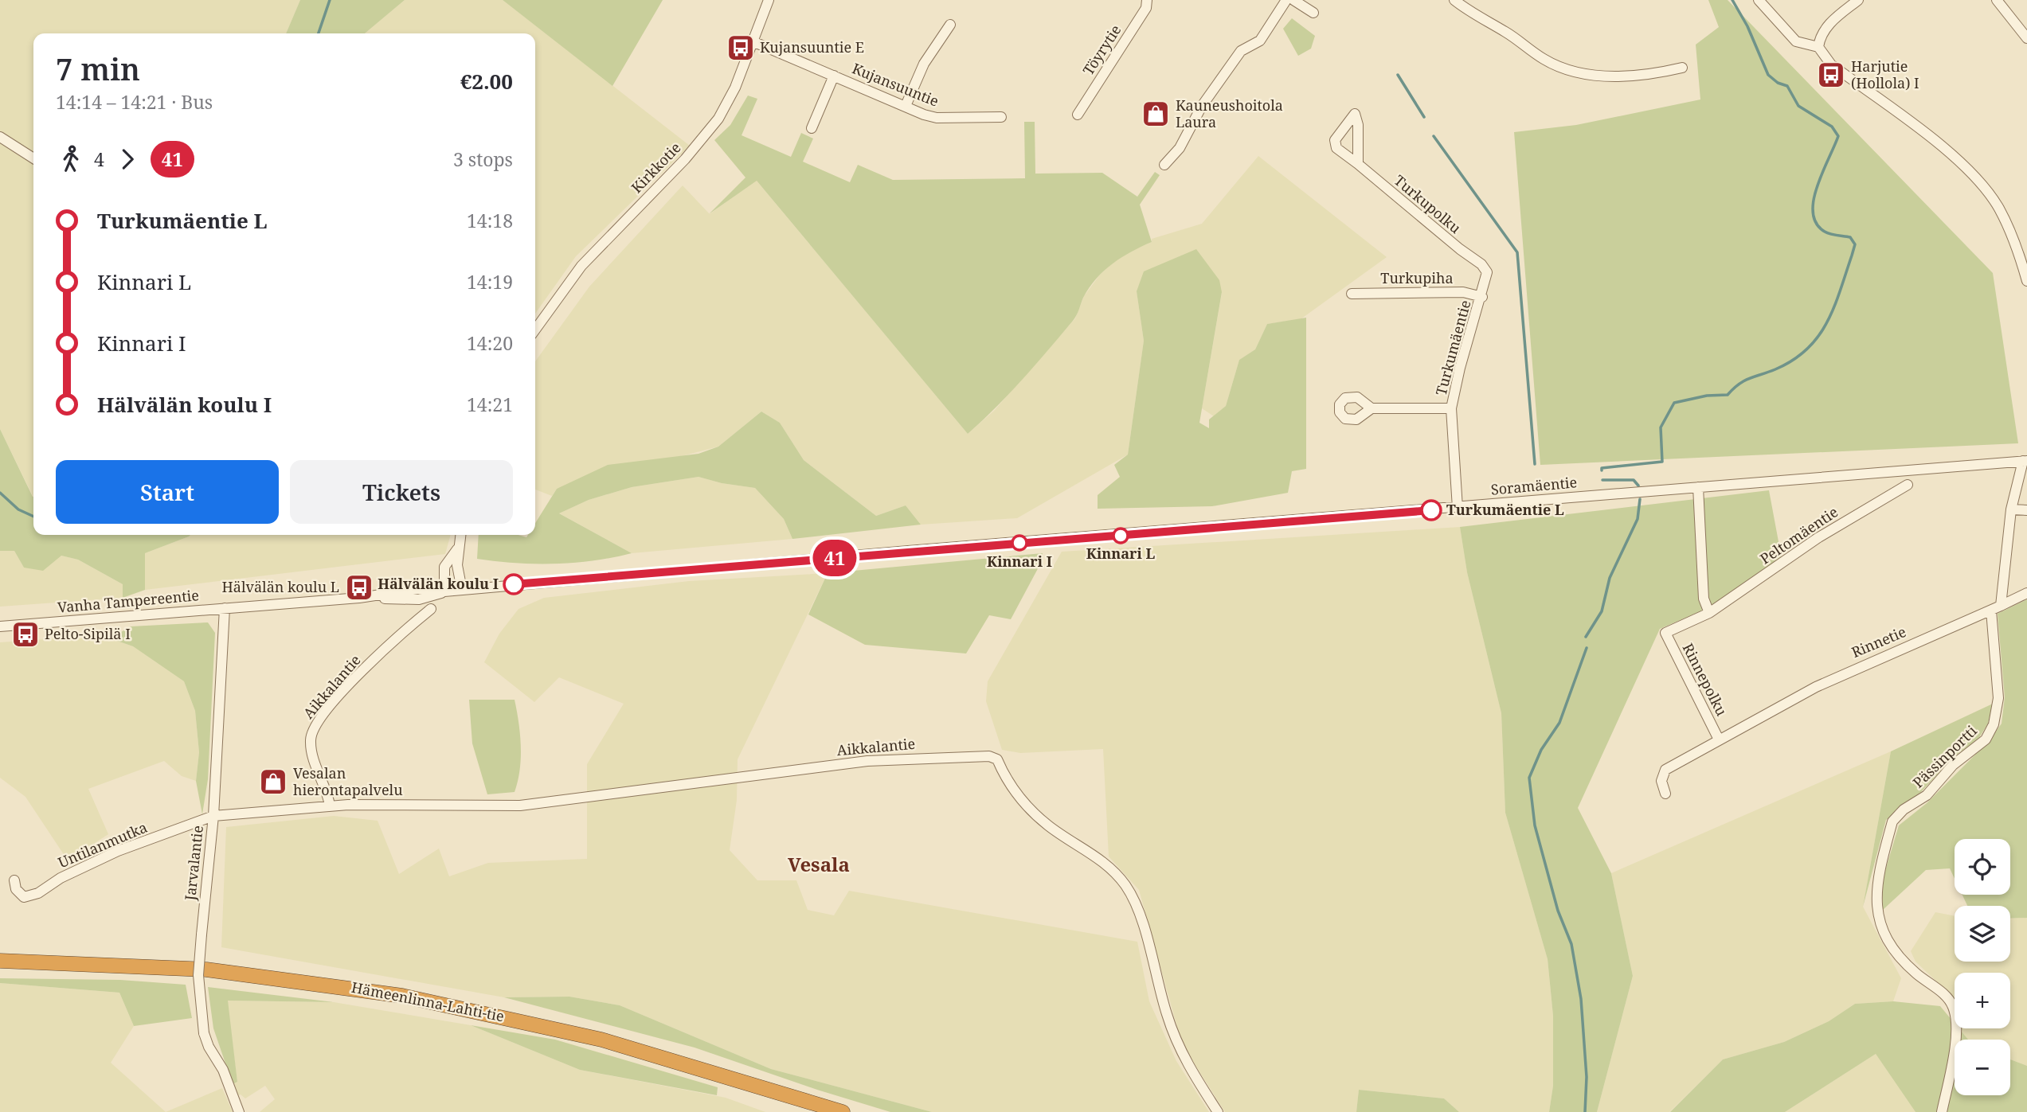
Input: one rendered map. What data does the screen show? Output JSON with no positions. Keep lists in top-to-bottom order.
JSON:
{
  "streets": {
    "highway": ["Hämeenlinna-Lahti-tie"],
    "street": [
      "Töyrytie",
      "Kujansuuntie",
      "Kirkkotie",
      "Turkupolku",
      "Turkupiha",
      "Turkumäentie",
      "Soramäentie",
      "Peltomäentie",
      "Vanha Tampereentie",
      "Rinnetie",
      "Rinnepolku",
      "Aikkalantie",
      "Pässinportti",
      "Untilanmutka",
      "Jarvalantie"
    ]
  },
  "crossings": [
    ["Kujansuuntie", "Kirkkotie"],
    ["Turkupolku", "Turkumäentie"],
    ["Turkupiha", "Turkumäentie"],
    ["Turkumäentie", "Soramäentie"],
    ["Soramäentie", "Vanha Tampereentie"],
    ["Peltomäentie", "Rinnepolku"],
    ["Vanha Tampereentie", "Jarvalantie"],
    ["Rinnetie", "Rinnepolku"],
    ["Rinnetie", "Pässinportti"],
    ["Aikkalantie", "Untilanmutka"],
    ["Aikkalantie", "Jarvalantie"],
    ["Untilanmutka", "Jarvalantie"]
  ],
  "districts": ["Vesala"],
  "places": {
    "bus stop": [
      "Kujansuuntie E",
      "Harjutie (Hollola) I",
      "Hälvälän koulu L",
      "Pelto-Sipilä I"
    ],
    "shop": ["Kauneushoitola Laura", "Vesalan hierontapalvelu"],
    "other": [
      "Turkumäentie L",
      "Kinnari L",
      "Kinnari I",
      "Hälvälän koulu I"
    ]
  },
  "lines": ["bus line 41"],
  "page": {
    "on_map": "41",
    "heading": ["7 min", "14:14 – 14:21 · Bus", "€2.00"],
    "legs": ["4", "41", "3 stops"],
    "list": [
      {
        "name": "Turkumäentie L",
        "value": "14:18"
      },
      {
        "name": "Kinnari L",
        "value": "14:19"
      },
      {
        "name": "Kinnari I",
        "value": "14:20"
      },
      {
        "name": "Hälvälän koulu I",
        "value": "14:21"
      }
    ],
    "buttons": ["Start", "Tickets"],
    "map_buttons": ["+", "−"]
  }
}
